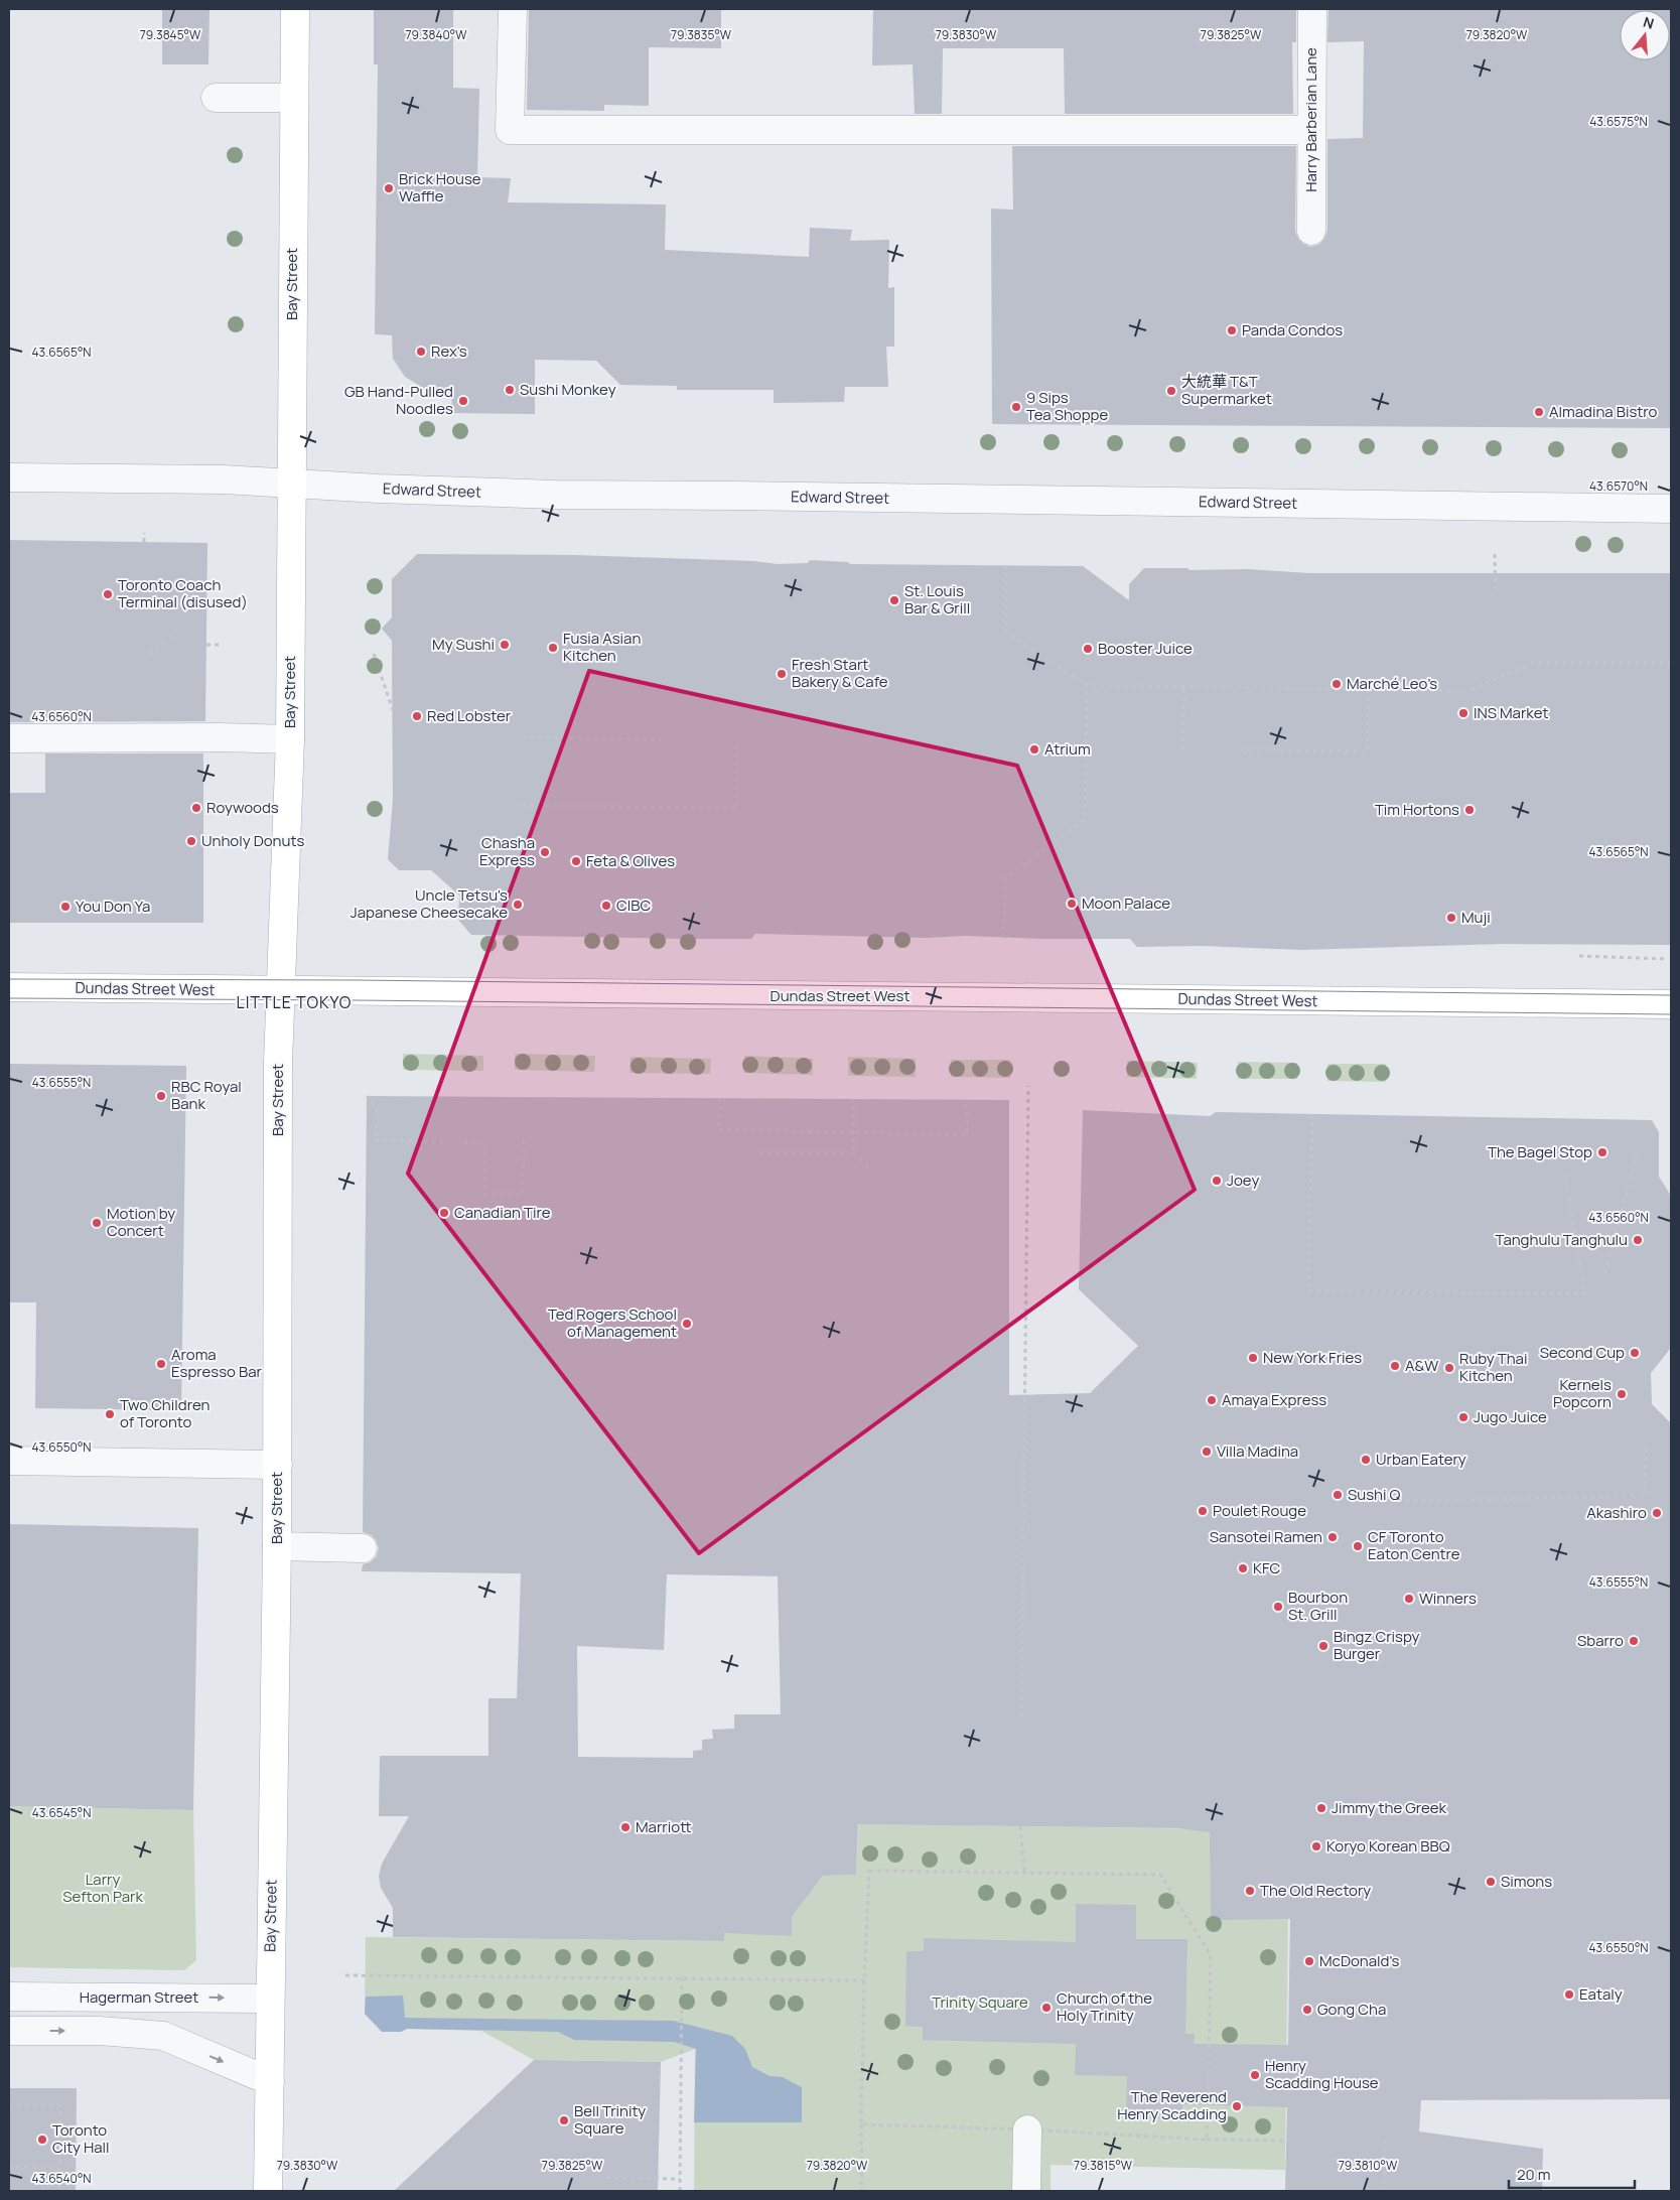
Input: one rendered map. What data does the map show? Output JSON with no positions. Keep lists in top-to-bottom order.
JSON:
{
  "streets": {
    "main road": ["Bay Street", "Dundas Street West"],
    "street": ["Harry Barberian Lane", "Edward Street", "Hagerman Street"]
  },
  "crossings": [
    ["Bay Street", "Edward Street"],
    ["Bay Street", "Dundas Street West"],
    ["Bay Street", "Hagerman Street"]
  ],
  "districts": ["LITTLE TOKYO"],
  "parks": ["Larry Sefton Park", "Trinity Square"],
  "places": [
    "Brick House Waffle",
    "Panda Condos",
    "Rex's",
    "Sushi Monkey",
    "大統華 T&T Supermarket",
    "GB Hand-Pulled Noodles",
    "9 Sips Tea Shoppe",
    "Almadina Bistro",
    "Toronto Coach Terminal (disused)",
    "St. Louis Bar & Grill",
    "My Sushi",
    "Fusia Asian Kitchen",
    "Booster Juice",
    "Fresh Start Bakery & Cafe",
    "Marché Leo’s",
    "INS Market",
    "Red Lobster",
    "Atrium",
    "Roywoods",
    "Tim Hortons",
    "Unholy Donuts",
    "Chasha Express",
    "Feta & Olives",
    "Moon Palace",
    "Uncle Tetsu's Japanese Cheesecake",
    "CIBC",
    "You Don Ya",
    "Muji",
    "RBC Royal Bank",
    "The Bagel Stop",
    "Joey",
    "Canadian Tire",
    "Motion by Concert",
    "Tanghulu Tanghulu",
    "Ted Rogers School of Management",
    "Second Cup",
    "New York Fries",
    "Aroma Espresso Bar",
    "A&W",
    "Ruby Thai Kitchen",
    "Kernels Popcorn",
    "Amaya Express",
    "Two Children of Toronto",
    "Jugo Juice",
    "Villa Madina",
    "Urban Eatery",
    "Sushi Q",
    "Poulet Rouge",
    "Akashiro",
    "Sansotei Ramen",
    "CF Toronto Eaton Centre",
    "KFC",
    "Winners",
    "Bourbon St. Grill",
    "Sbarro",
    "Bingz Crispy Burger",
    "Jimmy the Greek",
    "Marriott",
    "Koryo Korean BBQ",
    "Simons",
    "The Old Rectory",
    "McDonald's",
    "Eataly",
    "Church of the Holy Trinity",
    "Gong Cha",
    "Henry Scadding House",
    "The Reverend Henry Scadding",
    "Bell Trinity Square",
    "Toronto City Hall"
  ],
  "scale_bar": "20 m",
  "north": "top",
  "coordinates": [
    "79.3845°W",
    "79.3840°W",
    "79.3835°W",
    "79.3830°W",
    "79.3825°W",
    "79.3820°W",
    "43.6575°N",
    "43.6565°N",
    "43.6570°N",
    "43.6560°N",
    "43.6555°N",
    "43.6550°N",
    "43.6545°N",
    "79.3815°W",
    "79.3810°W",
    "43.6540°N"
  ]
}
